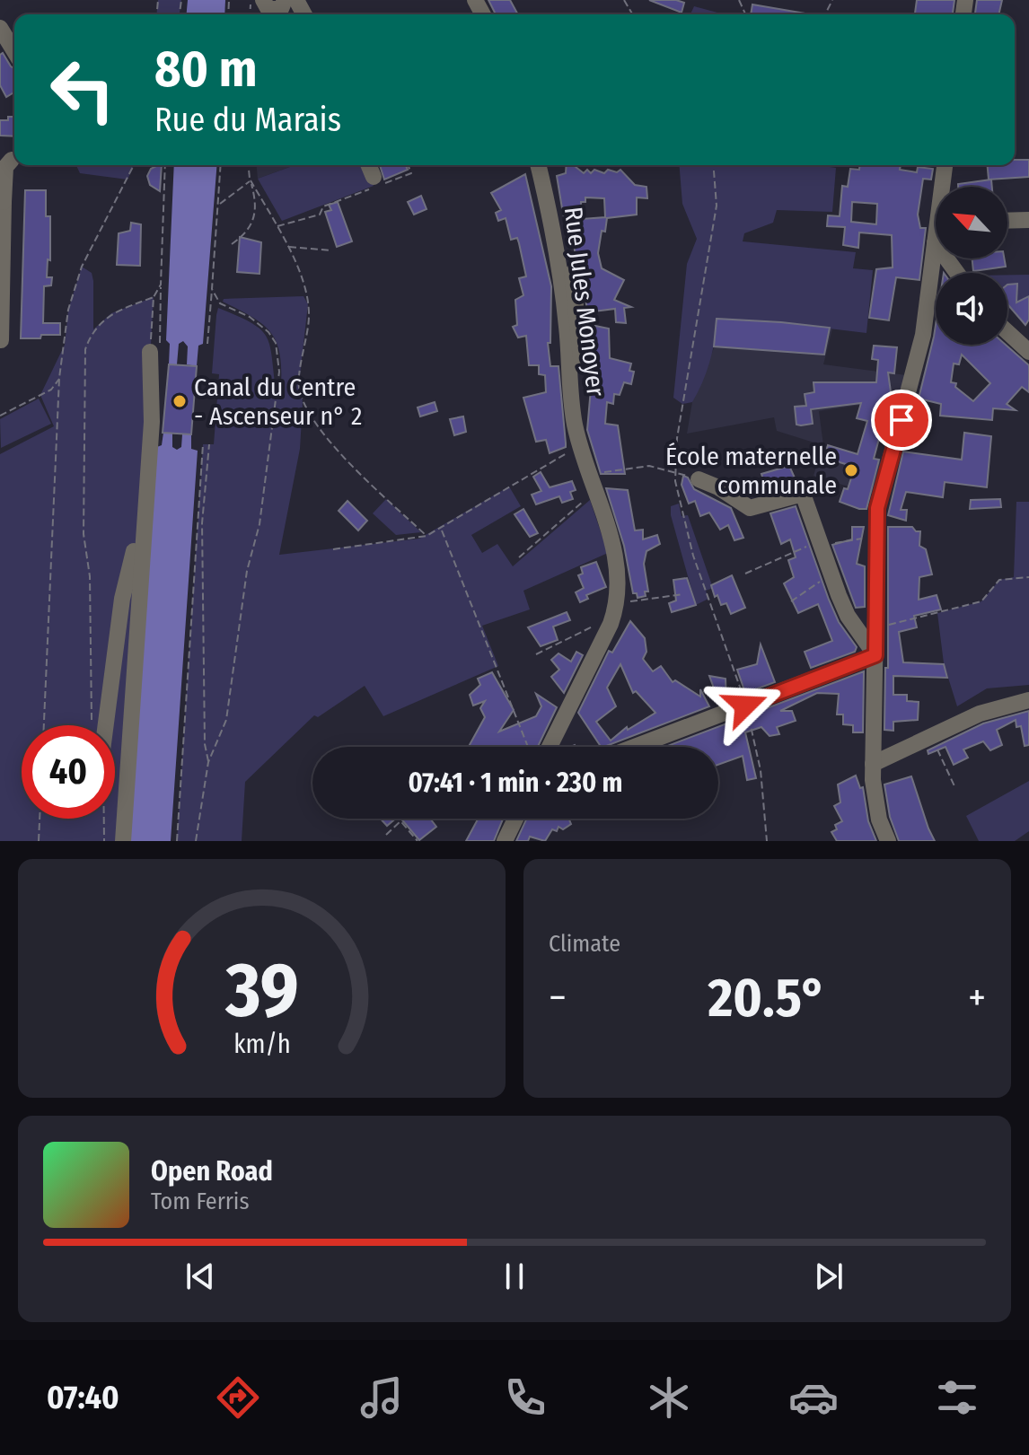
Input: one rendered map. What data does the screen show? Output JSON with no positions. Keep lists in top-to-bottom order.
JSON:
{
  "streets": {
    "street": ["Rue Jules Monoyer"]
  },
  "places": ["Canal du Centre - Ascenseur n° 2", "École maternelle communale"],
  "north": "top left",
  "page": {
    "turn": ["80 m", "Rue du Marais"],
    "limit": "40",
    "trip": "07:41 · 1 min · 230 m",
    "tile": "Climate",
    "heat": ["−", "20.5°", "+"],
    "song": ["Open Road", "Tom Ferris"],
    "tabs": "07:40",
    "gauge": ["39", "km/h"]
  }
}
